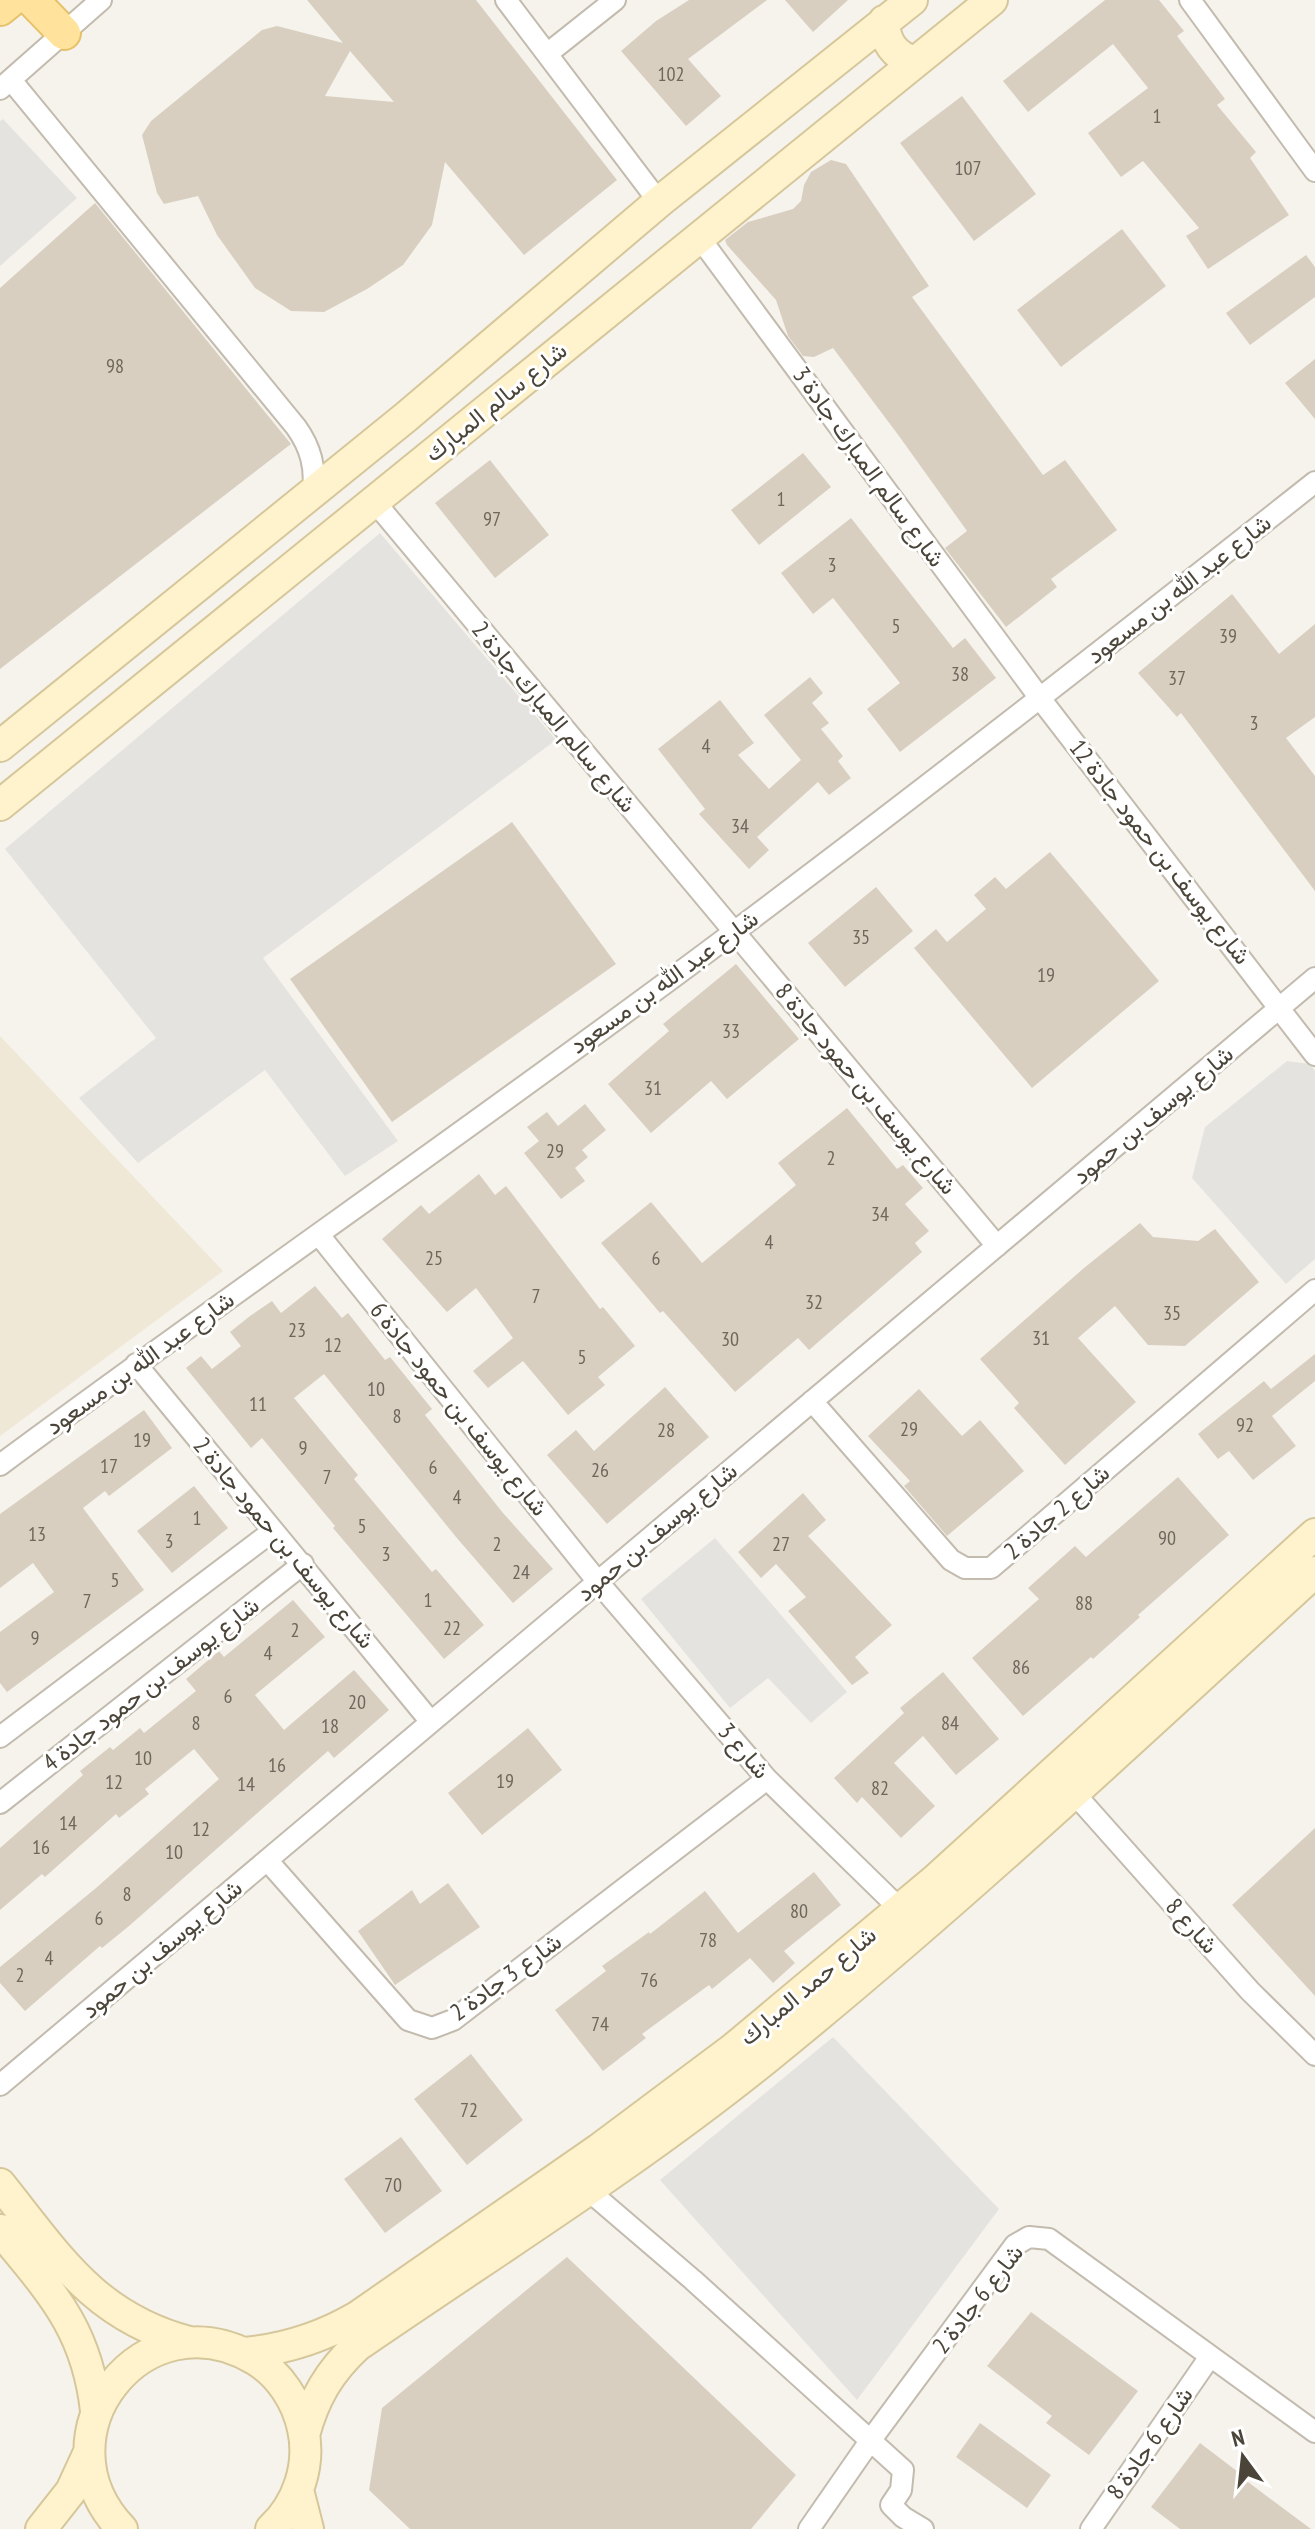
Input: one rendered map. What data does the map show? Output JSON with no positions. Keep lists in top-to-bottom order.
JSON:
{
  "streets": {
    "main road": ["شارع سالم المبارك", "شارع حمد المبارك"],
    "street": [
      "شارع سالم المبارك جادة 3",
      "شارع عبد الله بن مسعود",
      "شارع سالم المبارك جادة 2",
      "شارع يوسف بن حمود جادة 12",
      "شارع يوسف بن حمود جادة 8",
      "شارع يوسف بن حمود",
      "شارع يوسف بن حمود جادة 6",
      "شارع 2 جادة 2",
      "شارع يوسف بن حمود جادة 2",
      "شارع يوسف بن حمود جادة 4",
      "شارع 3",
      "شارع 8",
      "شارع 3 جادة 2",
      "شارع 6 جادة 2",
      "شارع 6 جادة 8"
    ]
  },
  "crossings": [
    ["شارع سالم المبارك", "شارع سالم المبارك جادة 3"],
    ["شارع سالم المبارك", "شارع سالم المبارك جادة 2"],
    ["شارع سالم المبارك جادة 3", "شارع عبد الله بن مسعود"],
    ["شارع سالم المبارك جادة 3", "شارع يوسف بن حمود جادة 12"],
    ["شارع عبد الله بن مسعود", "شارع سالم المبارك جادة 2"],
    ["شارع عبد الله بن مسعود", "شارع يوسف بن حمود جادة 12"],
    ["شارع عبد الله بن مسعود", "شارع يوسف بن حمود جادة 8"],
    ["شارع عبد الله بن مسعود", "شارع يوسف بن حمود جادة 6"],
    ["شارع عبد الله بن مسعود", "شارع يوسف بن حمود جادة 2"],
    ["شارع سالم المبارك جادة 2", "شارع يوسف بن حمود جادة 8"],
    ["شارع يوسف بن حمود جادة 12", "شارع يوسف بن حمود"],
    ["شارع يوسف بن حمود جادة 8", "شارع يوسف بن حمود"],
    ["شارع يوسف بن حمود", "شارع يوسف بن حمود جادة 6"],
    ["شارع يوسف بن حمود", "شارع 2 جادة 2"],
    ["شارع يوسف بن حمود", "شارع يوسف بن حمود جادة 2"],
    ["شارع يوسف بن حمود", "شارع 3"],
    ["شارع يوسف بن حمود", "شارع 3 جادة 2"],
    ["شارع يوسف بن حمود جادة 6", "شارع 3"],
    ["شارع يوسف بن حمود جادة 2", "شارع يوسف بن حمود جادة 4"],
    ["شارع 3", "شارع 3 جادة 2"],
    ["شارع 3", "شارع حمد المبارك"],
    ["شارع 8", "شارع حمد المبارك"],
    ["شارع 6 جادة 2", "شارع 6 جادة 8"]
  ],
  "house_numbers": [
    "102",
    "1",
    "107",
    "98",
    "1",
    "97",
    "3",
    "5",
    "39",
    "38",
    "37",
    "3",
    "4",
    "34",
    "35",
    "19",
    "33",
    "31",
    "29",
    "2",
    "34",
    "4",
    "25",
    "6",
    "7",
    "32",
    "35",
    "23",
    "31",
    "30",
    "12",
    "5",
    "10",
    "11",
    "8",
    "92",
    "29",
    "28",
    "19",
    "9",
    "17",
    "6",
    "26",
    "7",
    "4",
    "1",
    "5",
    "13",
    "90",
    "3",
    "2",
    "27",
    "3",
    "24",
    "5",
    "1",
    "7",
    "88",
    "22",
    "2",
    "9",
    "4",
    "86",
    "6",
    "20",
    "8",
    "84",
    "18",
    "10",
    "16",
    "19",
    "12",
    "14",
    "82",
    "14",
    "12",
    "16",
    "10",
    "8",
    "80",
    "6",
    "78",
    "4",
    "2",
    "76",
    "74",
    "72",
    "70"
  ],
  "north": "top"
}
